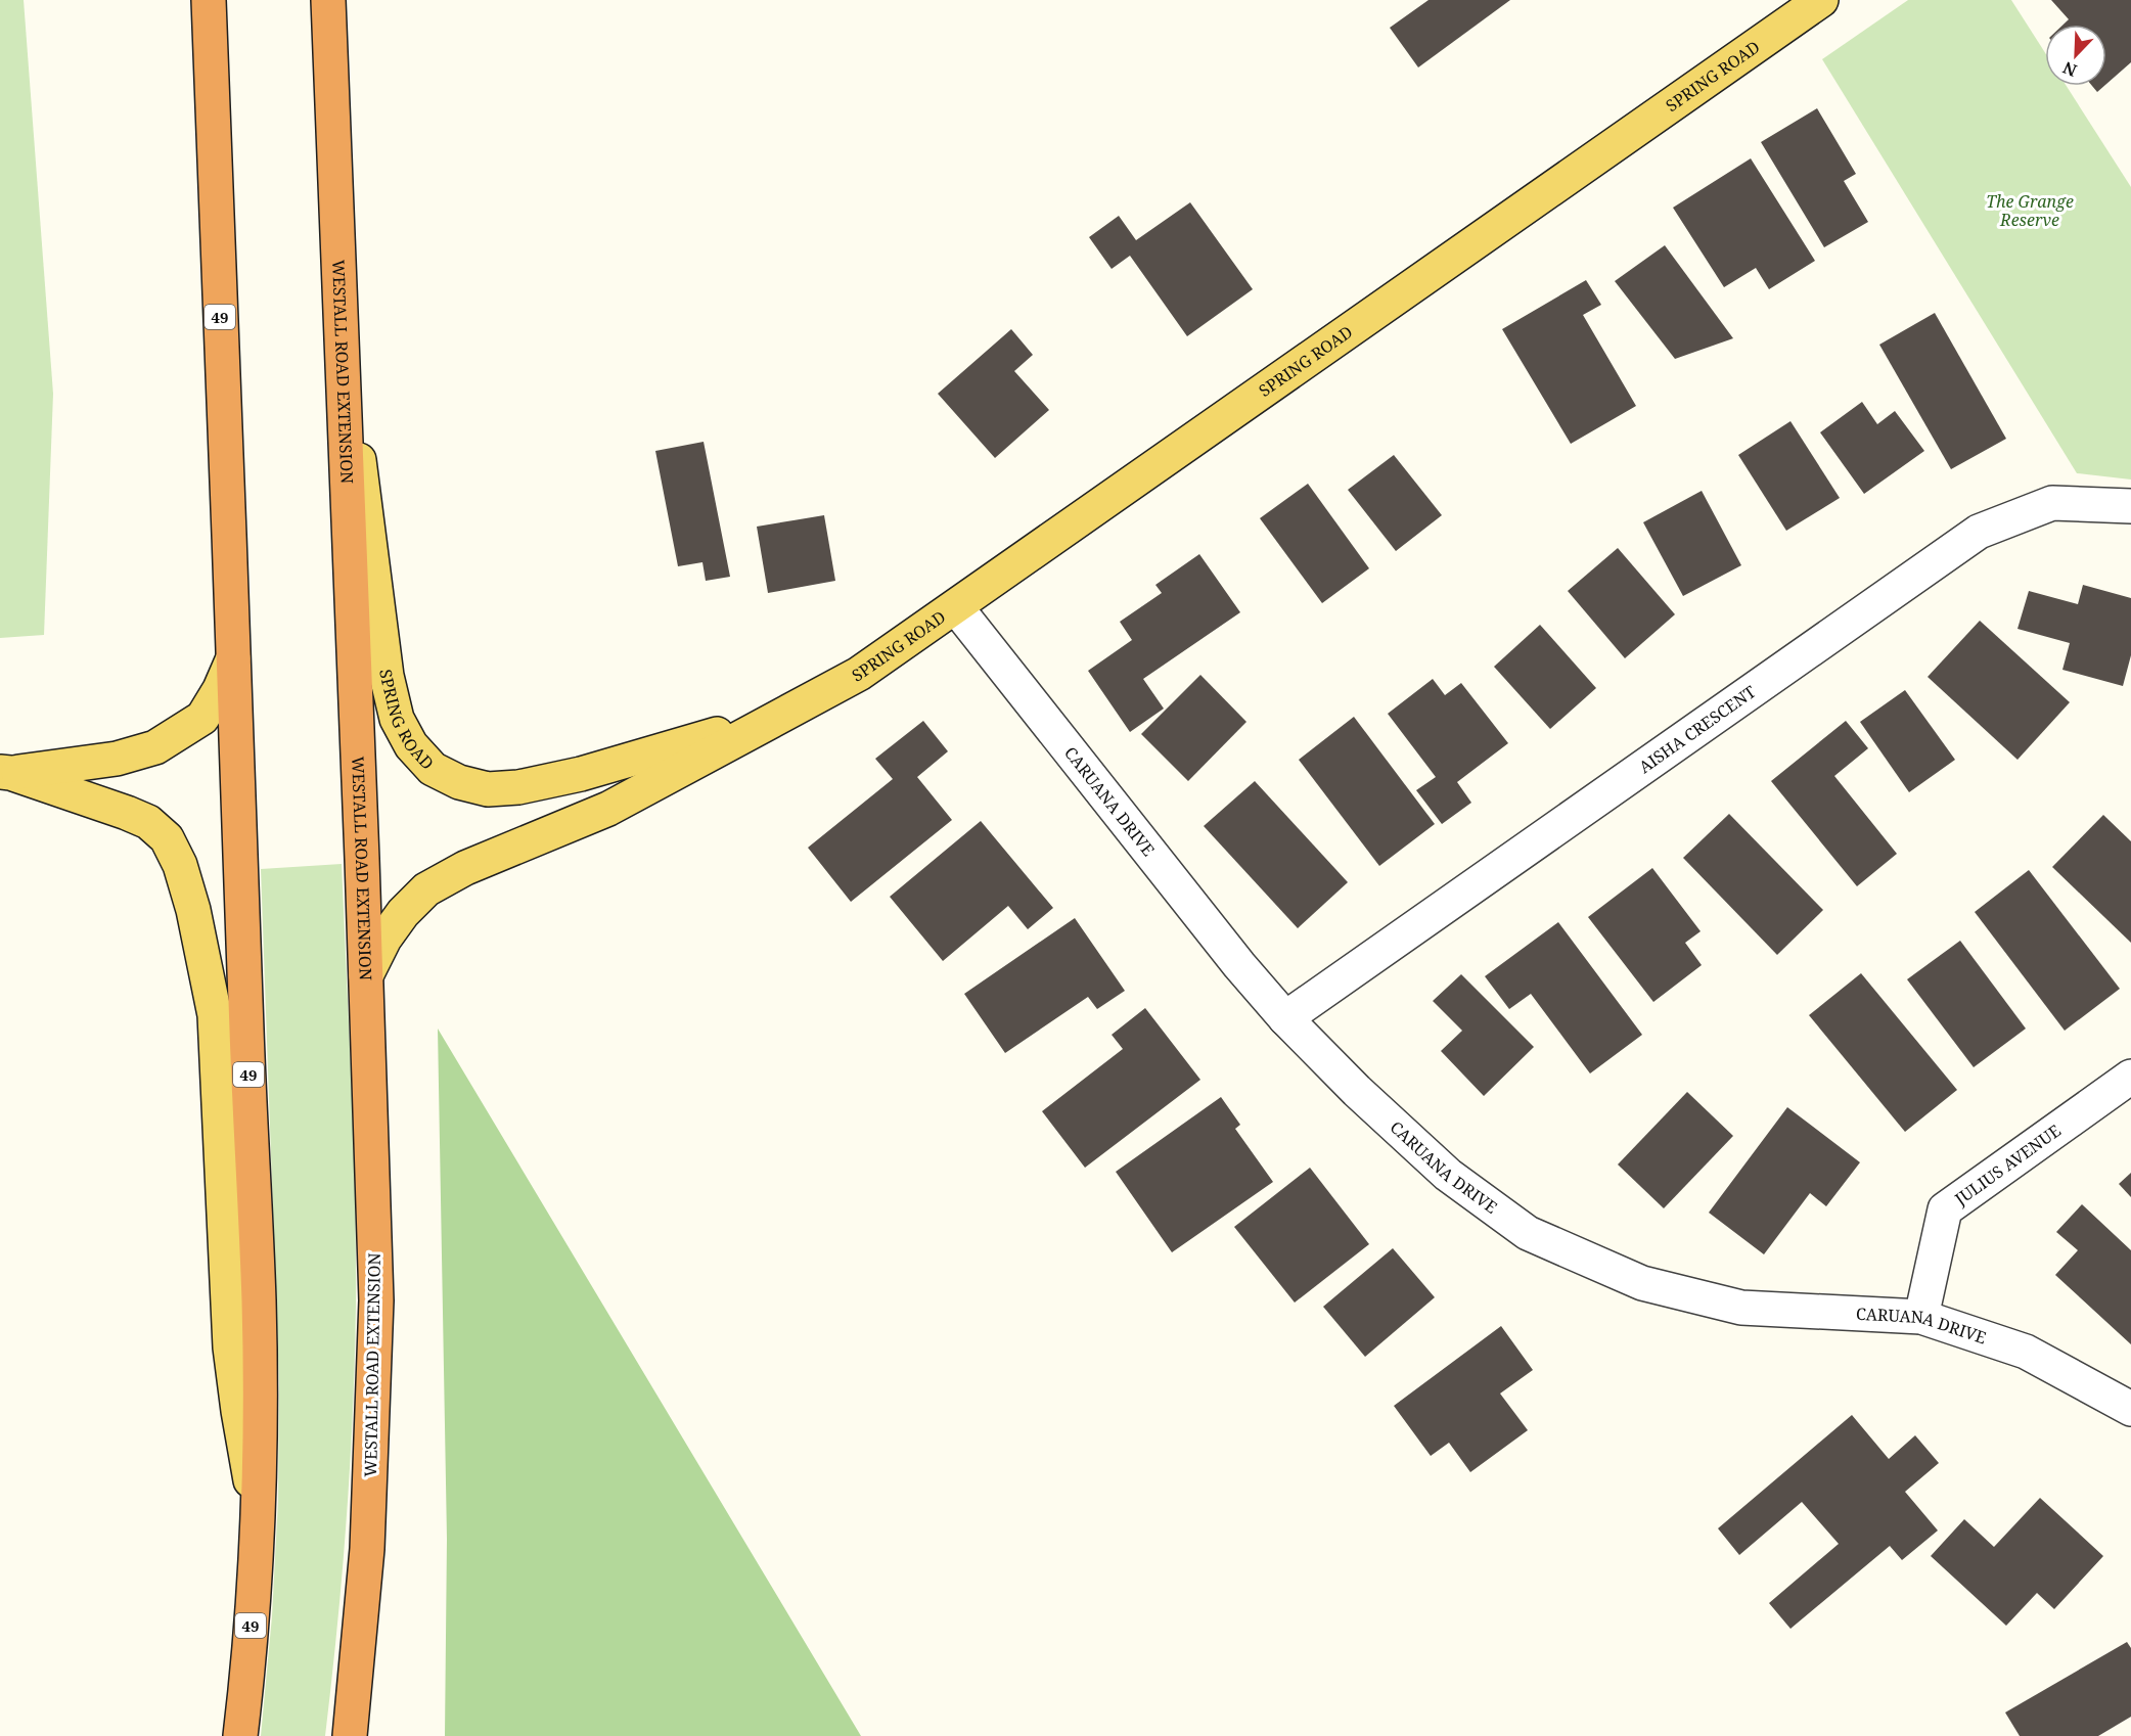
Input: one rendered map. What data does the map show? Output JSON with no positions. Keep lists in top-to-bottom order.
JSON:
{
  "streets": {
    "highway": ["49", "WESTALL ROAD EXTENSION"],
    "main road": ["SPRING ROAD"],
    "street": ["AISHA CRESCENT", "CARUANA DRIVE", "JULIUS AVENUE"]
  },
  "crossings": [
    ["SPRING ROAD", "WESTALL ROAD EXTENSION"],
    ["SPRING ROAD", "CARUANA DRIVE"],
    ["AISHA CRESCENT", "CARUANA DRIVE"],
    ["CARUANA DRIVE", "JULIUS AVENUE"]
  ],
  "parks": ["The Grange Reserve"],
  "north": "bottom left"
}
